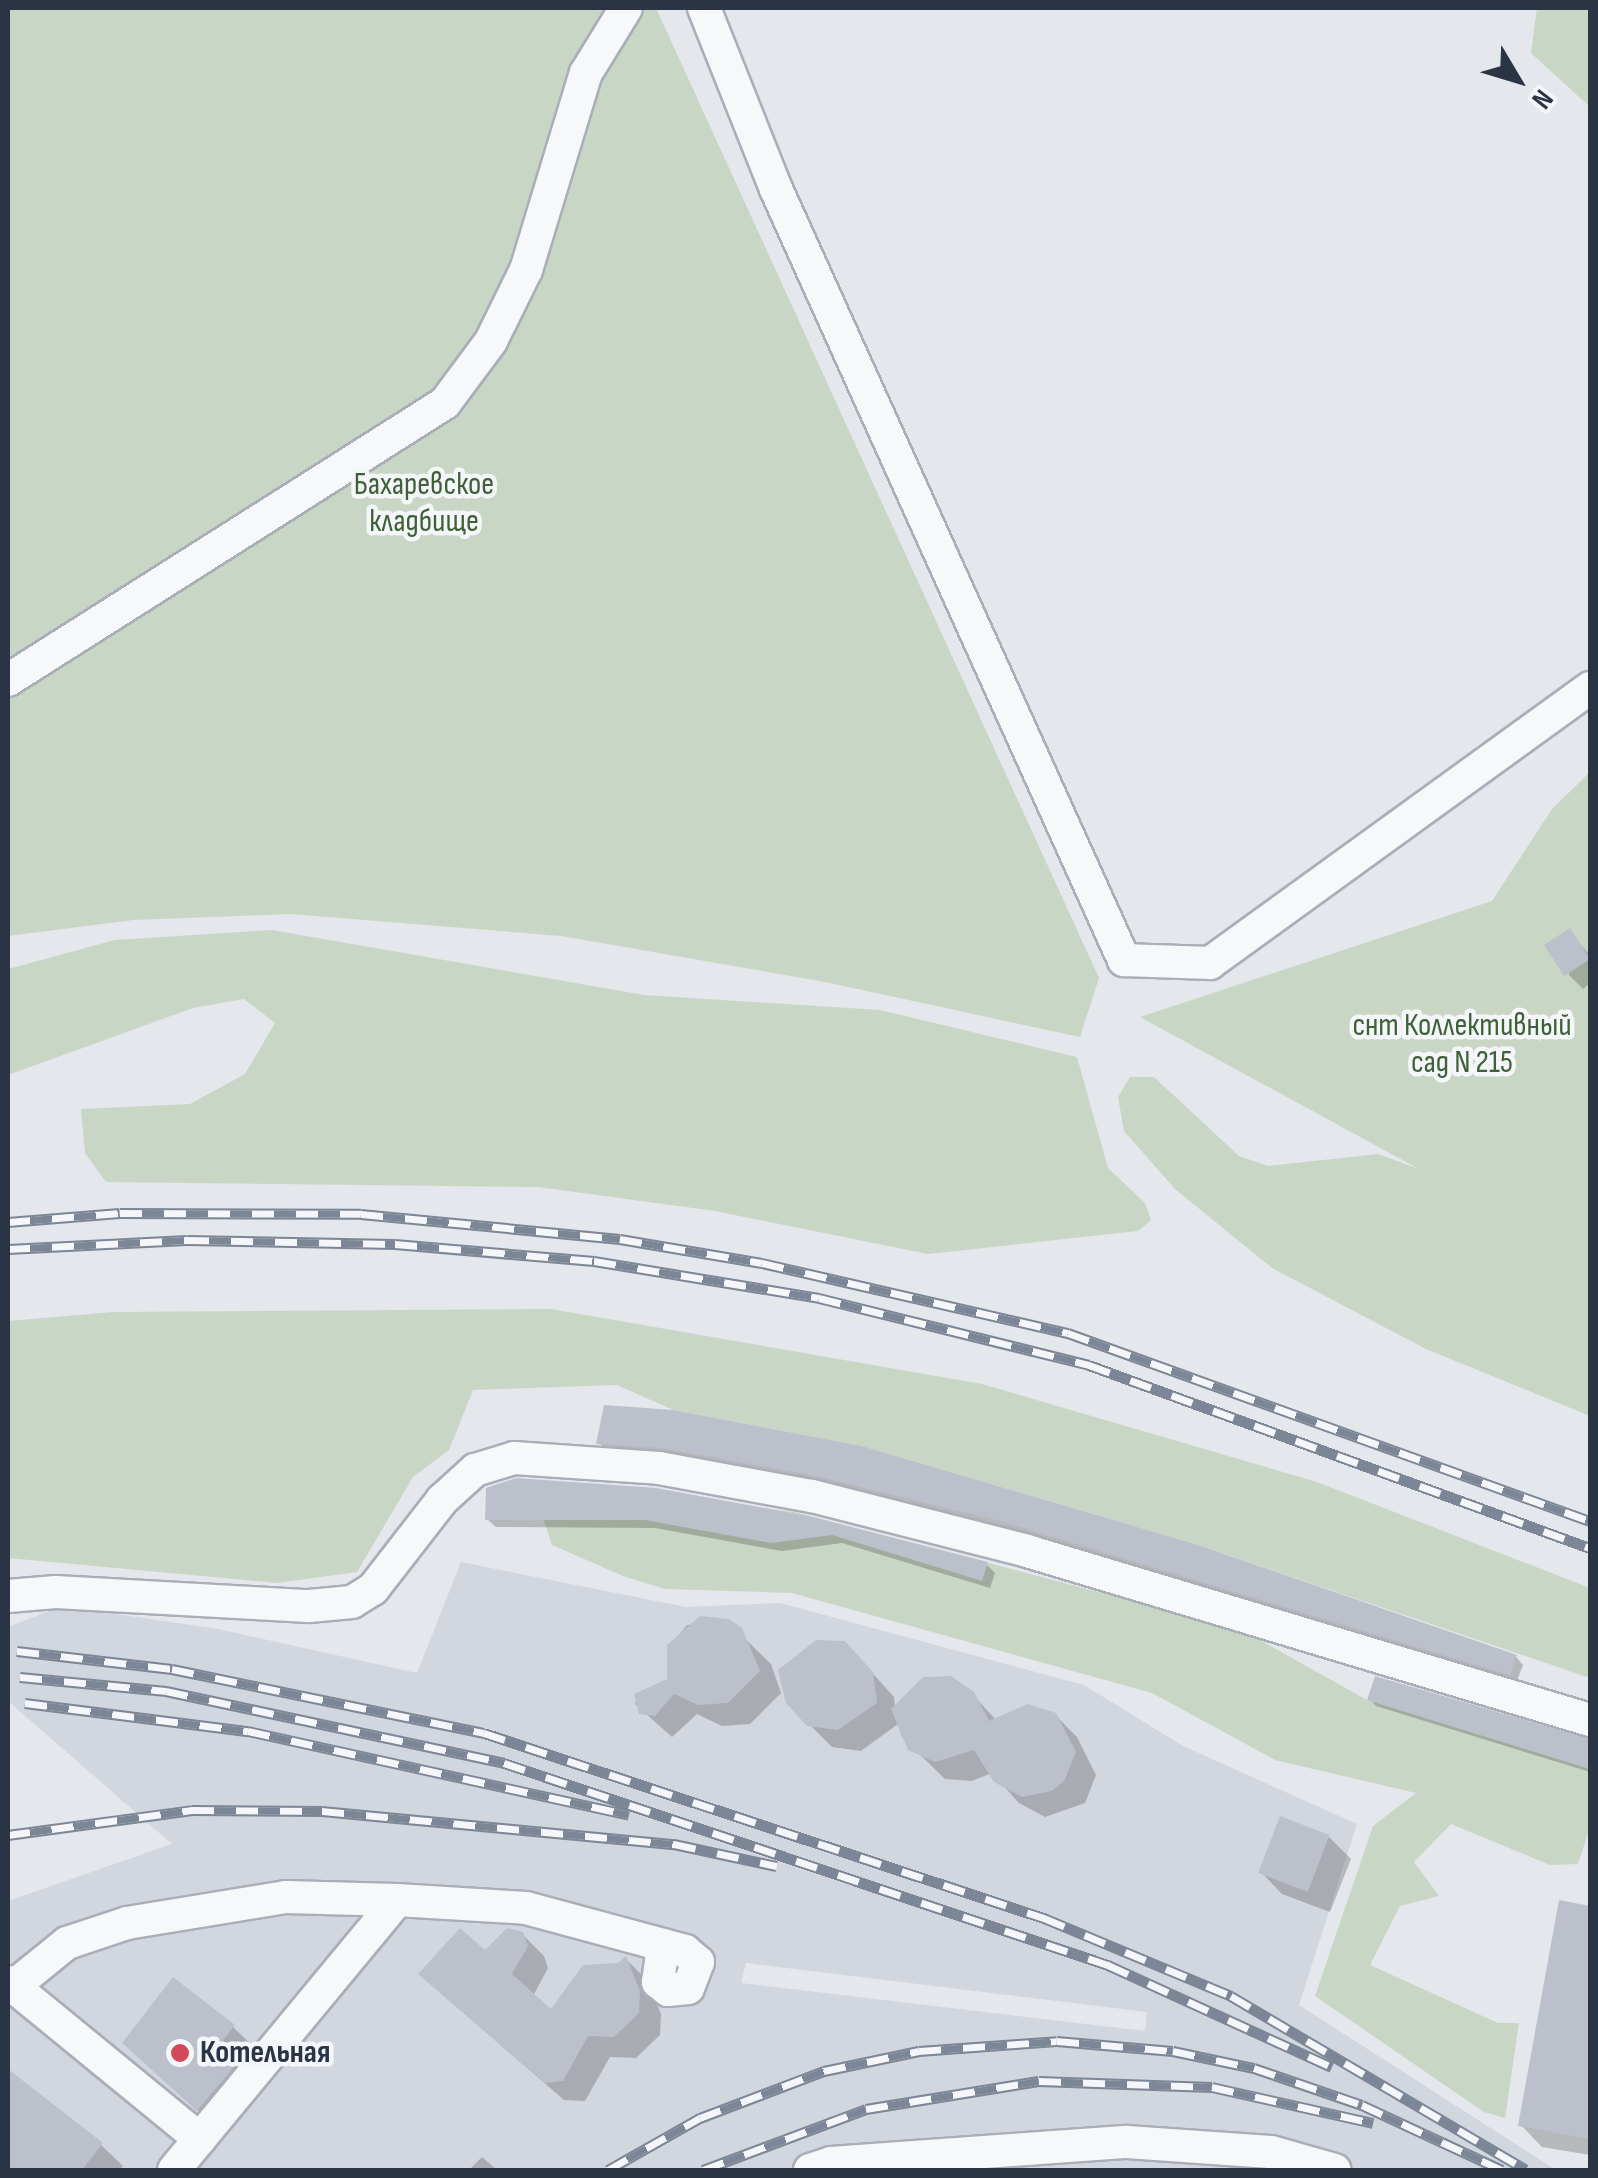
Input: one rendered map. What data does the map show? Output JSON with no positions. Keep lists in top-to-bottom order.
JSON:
{
  "parks": ["Бахаревское кладбище", "снт Коллективный сад N 215"],
  "places": ["Котельная"],
  "north": "bottom right"
}
